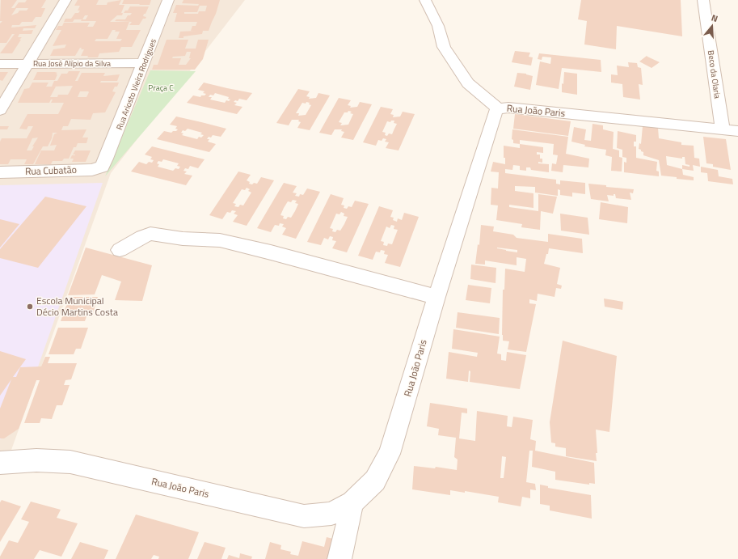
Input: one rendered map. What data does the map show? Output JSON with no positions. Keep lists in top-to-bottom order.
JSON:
{
  "streets": {
    "street": [
      "Rua José Alípio da Silva",
      "Beco da Olaria",
      "Rua Ariosto Vieira Rodrigues",
      "Rua João Paris",
      "Rua Cubatão"
    ]
  },
  "crossings": [
    ["Rua José Alípio da Silva", "Rua Ariosto Vieira Rodrigues"],
    ["Beco da Olaria", "Rua João Paris"],
    ["Rua Ariosto Vieira Rodrigues", "Rua Cubatão"]
  ],
  "parks": ["Praça C"],
  "places": ["Escola Municipal Décio Martins Costa"],
  "north": "top"
}
